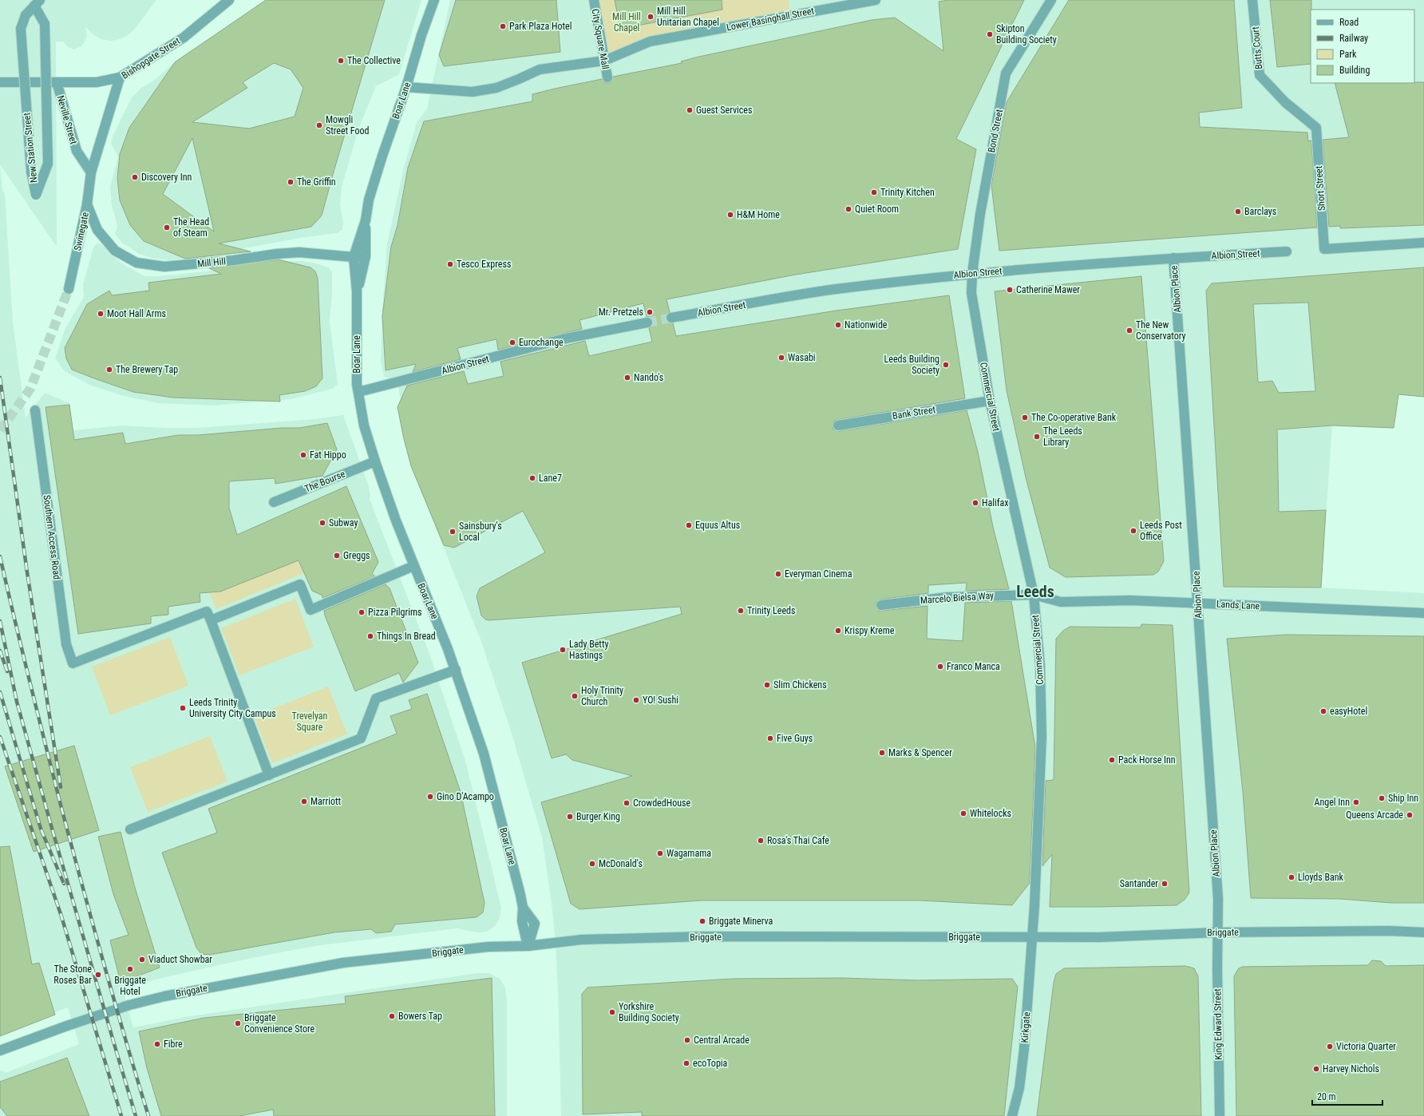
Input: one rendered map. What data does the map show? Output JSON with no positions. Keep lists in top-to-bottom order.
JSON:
{
  "streets": {
    "street": [
      "Lower Basinghall Street",
      "City Square Mall",
      "Butts Court",
      "Bishopgate Street",
      "Boar Lane",
      "Neville Street",
      "Bond Street",
      "New Station Street",
      "Short Street",
      "Swinegate",
      "Albion Street",
      "Mill Hill",
      "Albion Place",
      "Commercial Street",
      "Bank Street",
      "The Bourse",
      "Southern Access Road",
      "Marcelo Bielsa Way",
      "Lands Lane",
      "Briggate",
      "King Edward Street",
      "Kirkgate"
    ]
  },
  "crossings": [
    ["Lower Basinghall Street", "City Square Mall"],
    ["Lower Basinghall Street", "Boar Lane"],
    ["Butts Court", "Short Street"],
    ["Bishopgate Street", "Neville Street"],
    ["Bishopgate Street", "Swinegate"],
    ["Boar Lane", "Albion Street"],
    ["Boar Lane", "Mill Hill"],
    ["Boar Lane", "The Bourse"],
    ["Boar Lane", "Briggate"],
    ["Neville Street", "Swinegate"],
    ["Bond Street", "Albion Street"],
    ["Bond Street", "Commercial Street"],
    ["Swinegate", "Mill Hill"],
    ["Albion Street", "Albion Place"],
    ["Albion Street", "Commercial Street"],
    ["Albion Place", "Lands Lane"],
    ["Albion Place", "Briggate"],
    ["Albion Place", "King Edward Street"],
    ["Commercial Street", "Bank Street"],
    ["Commercial Street", "Marcelo Bielsa Way"],
    ["Commercial Street", "Lands Lane"],
    ["Commercial Street", "Briggate"],
    ["Commercial Street", "Kirkgate"],
    ["Marcelo Bielsa Way", "Lands Lane"],
    ["Briggate", "King Edward Street"],
    ["Briggate", "Kirkgate"]
  ],
  "districts": ["Leeds"],
  "parks": ["Mill Hill Chapel", "Trevelyan Square"],
  "places": [
    "Mill Hill Unitarian Chapel",
    "Park Plaza Hotel",
    "Skipton Building Society",
    "The Collective",
    "Guest Services",
    "Mowgli Street Food",
    "Discovery Inn",
    "The Griffin",
    "Trinity Kitchen",
    "Quiet Room",
    "Barclays",
    "H&M Home",
    "The Head of Steam",
    "Tesco Express",
    "Catherine Mawer",
    "Mr. Pretzels",
    "Moot Hall Arms",
    "Nationwide",
    "The New Conservatory",
    "Eurochange",
    "Wasabi",
    "Leeds Building Society",
    "The Brewery Tap",
    "Nando's",
    "The Co-operative Bank",
    "The Leeds Library",
    "Fat Hippo",
    "Lane7",
    "Halifax",
    "Subway",
    "Equus Altus",
    "Leeds Post Office",
    "Sainsbury's Local",
    "Greggs",
    "Everyman Cinema",
    "Trinity Leeds",
    "Pizza Pilgrims",
    "Krispy Kreme",
    "Things In Bread",
    "Lady Betty Hastings",
    "Franco Manca",
    "Slim Chickens",
    "Holy Trinity Church",
    "YO! Sushi",
    "Leeds Trinity University City Campus",
    "easyHotel",
    "Five Guys",
    "Marks & Spencer",
    "Pack Horse Inn",
    "Gino D'Acampo",
    "Ship Inn",
    "Marriott",
    "Angel Inn",
    "CrowdedHouse",
    "Whitelocks",
    "Queens Arcade",
    "Burger King",
    "Rosa's Thai Cafe",
    "Wagamama",
    "McDonald's",
    "Lloyds Bank",
    "Santander",
    "Briggate Minerva",
    "Viaduct Showbar",
    "Briggate Hotel",
    "The Stone Roses Bar",
    "Yorkshire Building Society",
    "Bowers Tap",
    "Briggate Convenience Store",
    "Central Arcade",
    "Fibre",
    "Victoria Quarter",
    "ecoTopia",
    "Harvey Nichols"
  ],
  "legend": [
    "Road",
    "Railway",
    "Park",
    "Building"
  ],
  "scale_bar": "20 m"
}
